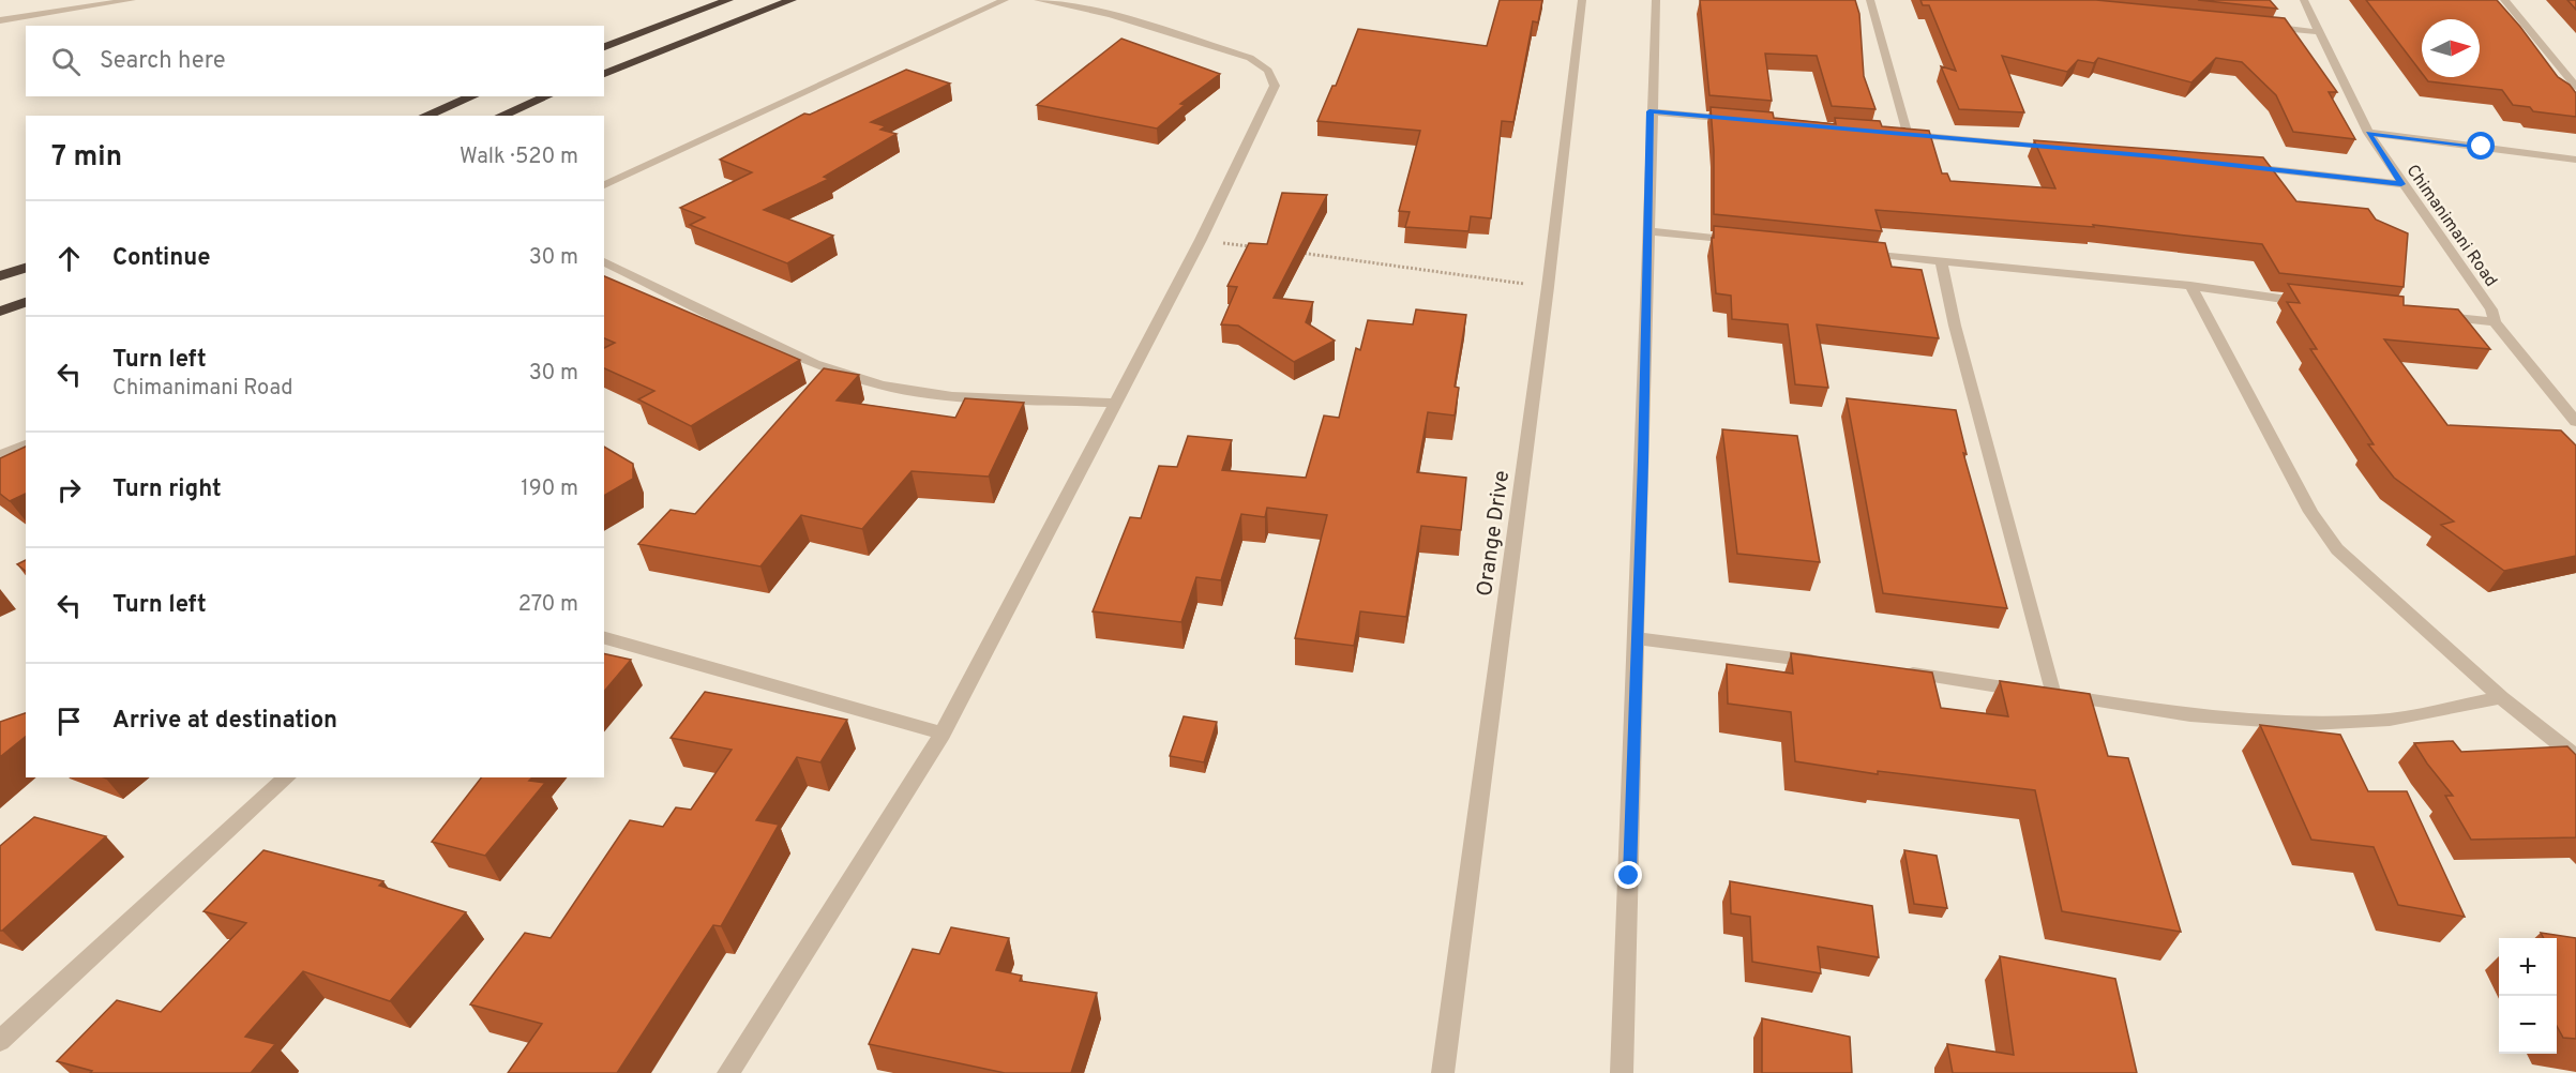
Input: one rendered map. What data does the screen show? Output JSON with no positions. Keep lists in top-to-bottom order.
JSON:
{
  "streets": {
    "street": ["Chimanimani Road", "Orange Drive"]
  },
  "north": "right",
  "page": {
    "search": "Search here",
    "heading": ["7 min", "Walk · 520 m"],
    "list": [
      ["Continue", "30 m"],
      ["Turn left", "Chimanimani Road", "30 m"],
      ["Turn right", "190 m"],
      ["Turn left", "270 m"],
      "Arrive at destination"
    ],
    "map_buttons": ["+", "−"]
  }
}
